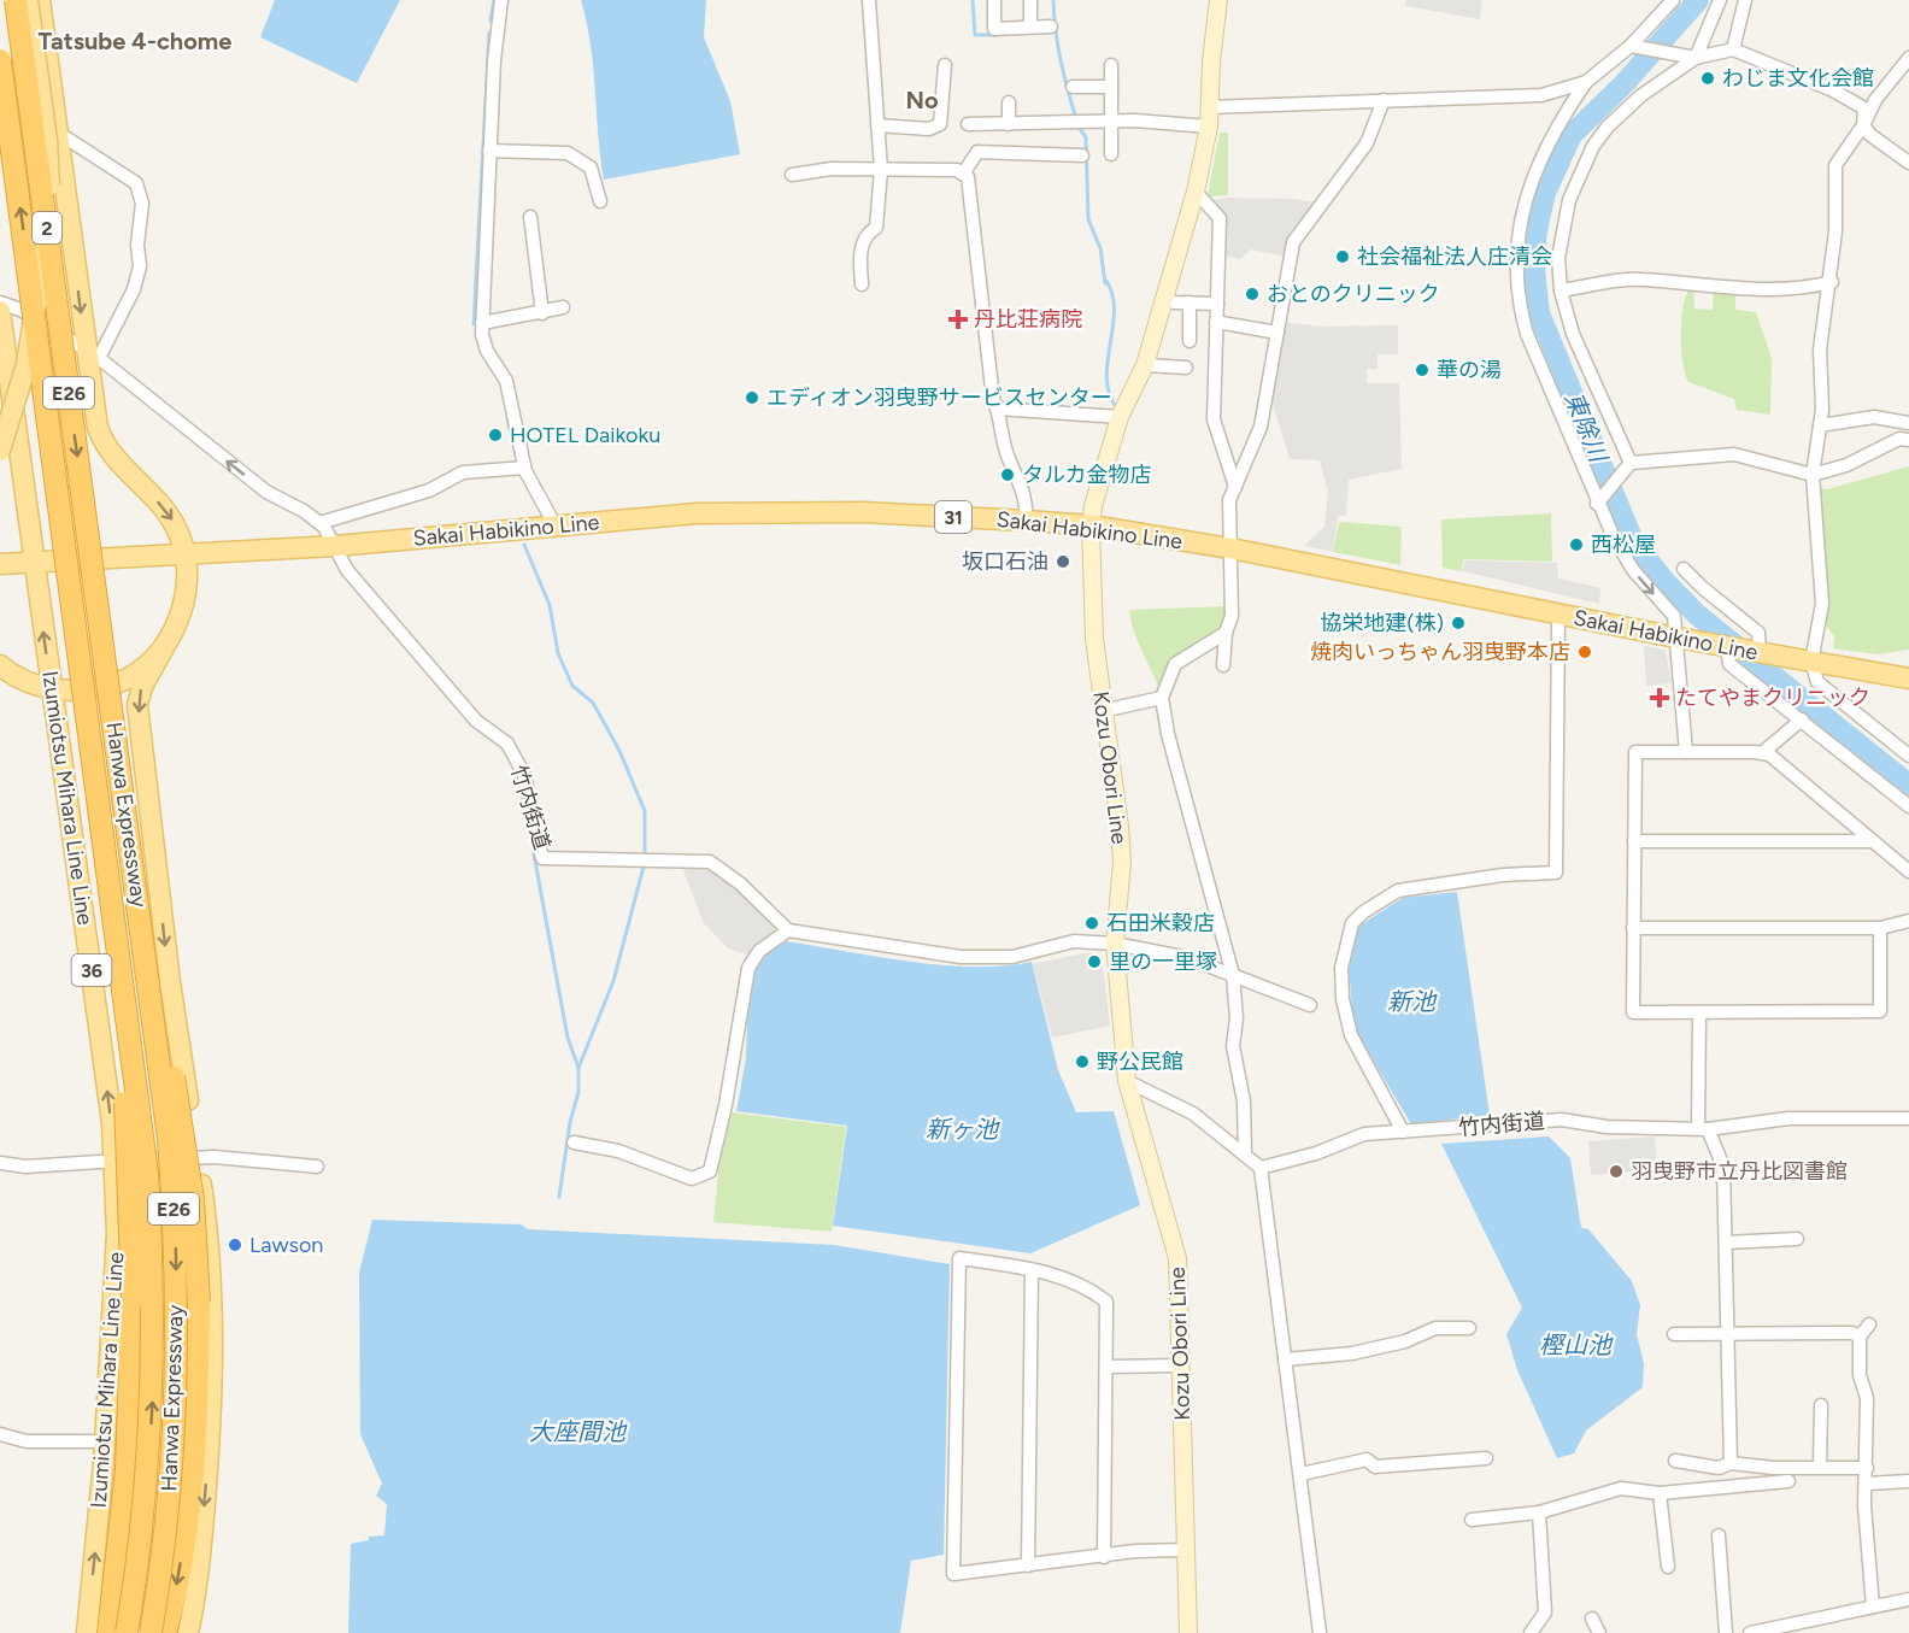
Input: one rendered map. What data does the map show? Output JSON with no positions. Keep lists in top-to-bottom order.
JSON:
{
  "streets": {
    "highway": ["E26", "Hanwa Expressway"],
    "main road": [
      "2",
      "31",
      "Sakai Habikino Line",
      "Kozu Obori Line",
      "Izumiotsu Mihara Line Line",
      "36"
    ],
    "street": ["竹内街道"]
  },
  "crossings": [
    ["2", "Sakai Habikino Line"],
    ["2", "Izumiotsu Mihara Line Line"],
    ["2", "竹内街道"],
    ["Sakai Habikino Line", "Kozu Obori Line"],
    ["Sakai Habikino Line", "Izumiotsu Mihara Line Line"],
    ["Sakai Habikino Line", "竹内街道"]
  ],
  "districts": ["Tatsube 4-chome", "No"],
  "water": [
    "東除川",
    "新池",
    "新ヶ池",
    "樫山池",
    "大座間池"
  ],
  "places": {
    "other": [
      "わじま文化会館",
      "社会福祉法人庄清会",
      "おとのクリニック",
      "華の湯",
      "エディオン羽曳野サービスセンター",
      "HOTEL Daikoku",
      "タルカ金物店",
      "西松屋",
      "坂口石油",
      "協栄地建(株)",
      "焼肉いっちゃん羽曳野本店",
      "石田米穀店",
      "里の一里塚",
      "野公民館",
      "羽曳野市立丹比図書館",
      "Lawson"
    ],
    "health": ["丹比荘病院", "たてやまクリニック"]
  }
}
